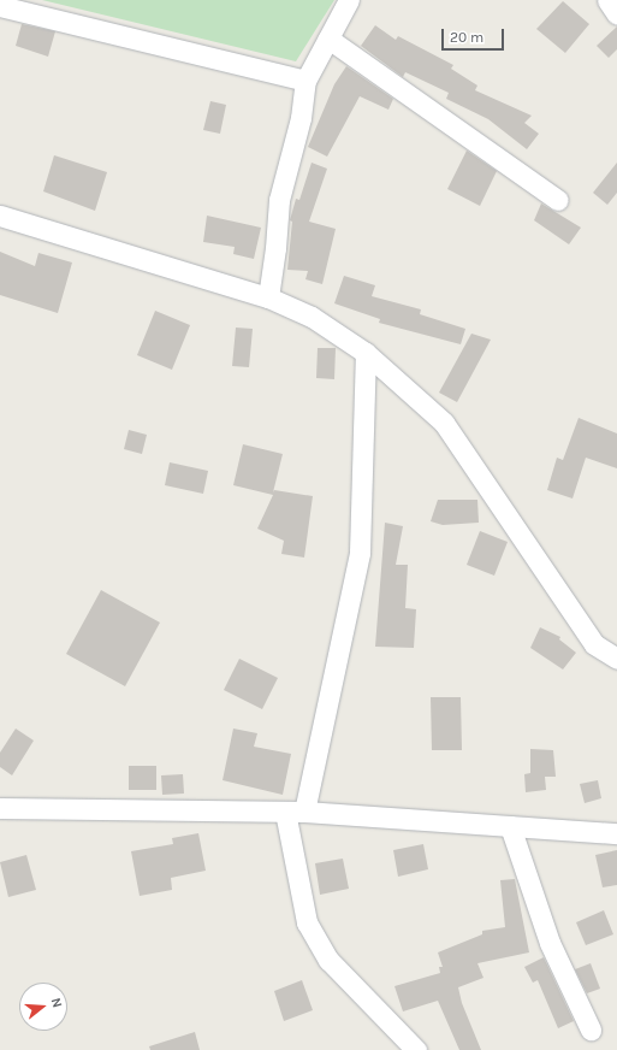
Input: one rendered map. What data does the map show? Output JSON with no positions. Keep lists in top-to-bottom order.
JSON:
{
  "scale_bar": "20 m",
  "north": "right"
}
